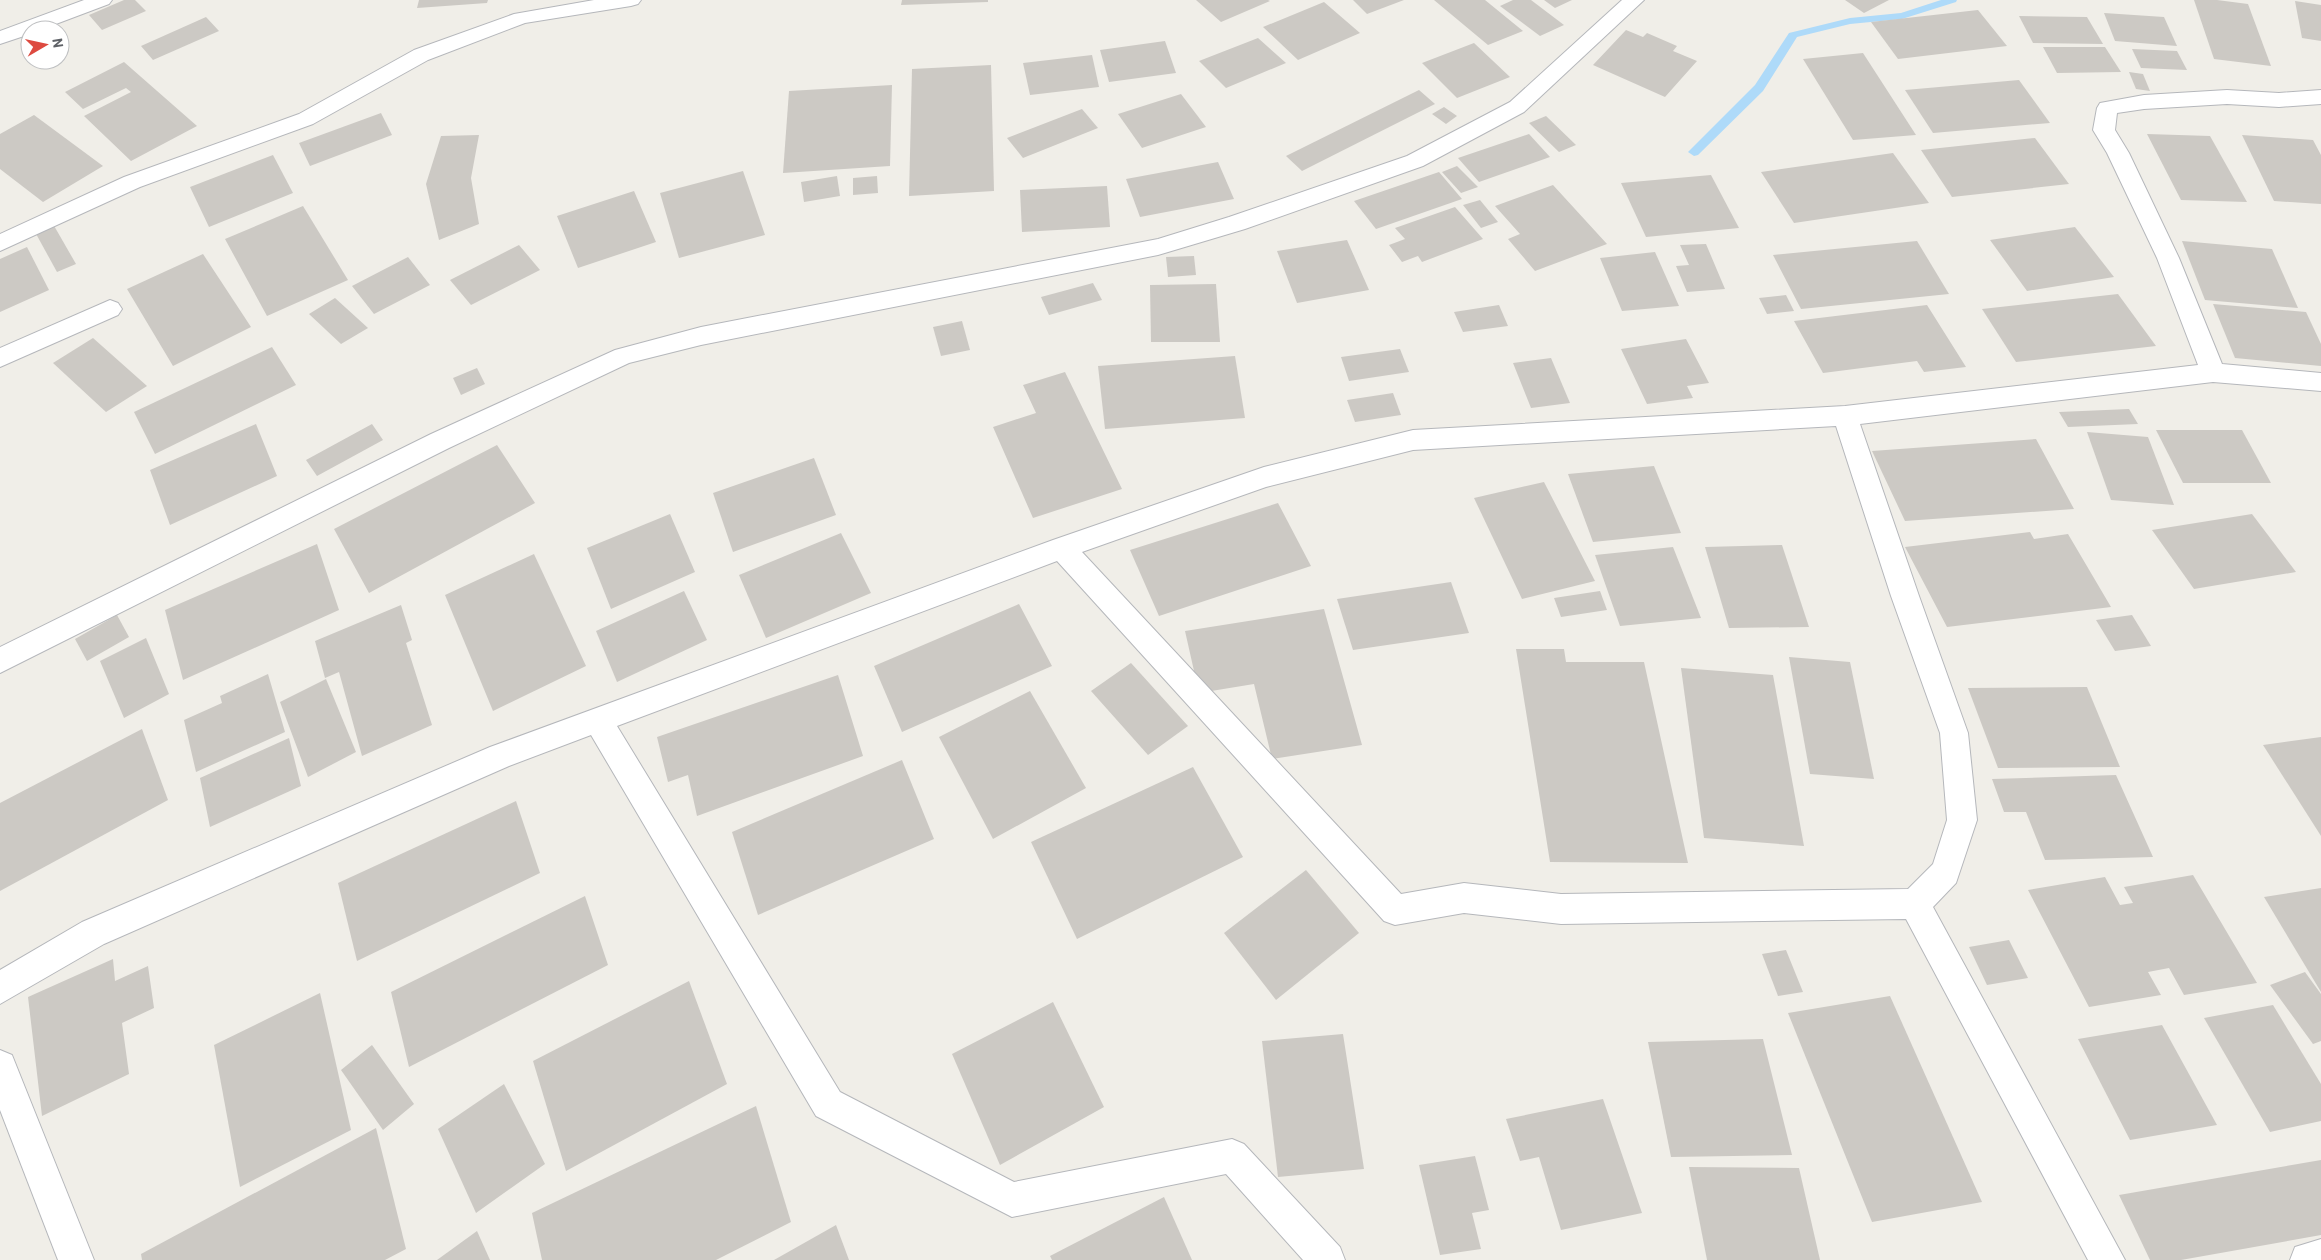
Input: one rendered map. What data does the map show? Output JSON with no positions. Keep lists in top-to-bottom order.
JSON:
{
  "north": "right"
}
